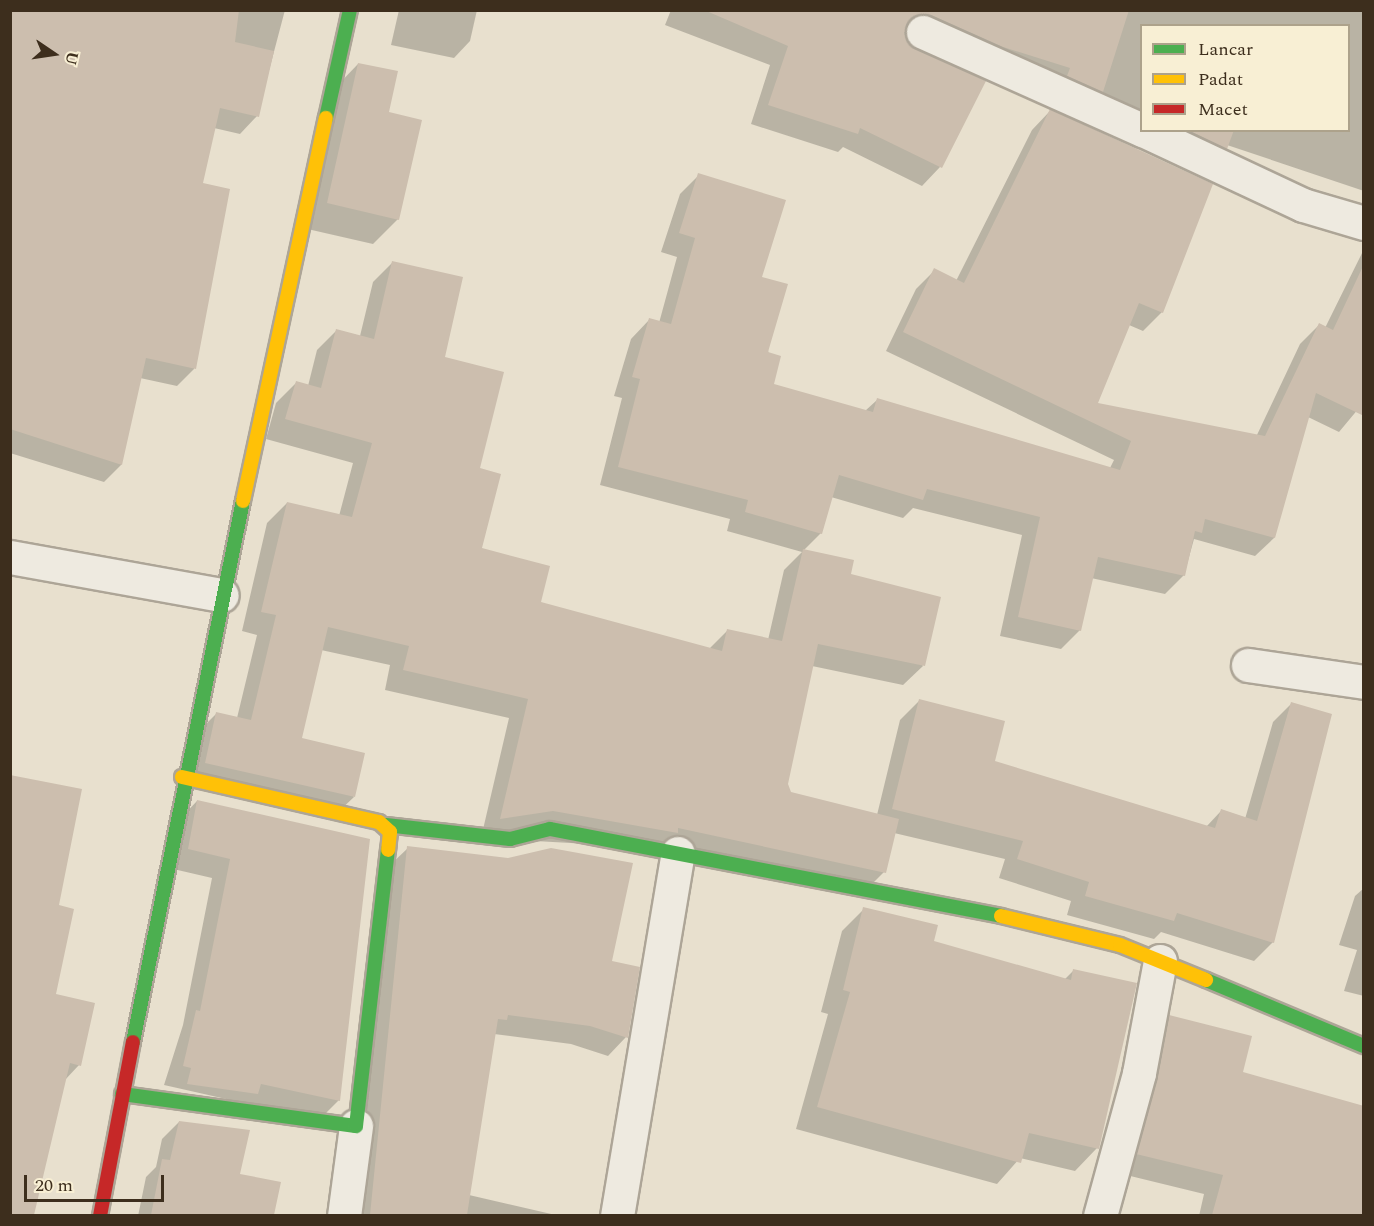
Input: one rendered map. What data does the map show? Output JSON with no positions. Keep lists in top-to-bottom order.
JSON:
{
  "legend": ["Lancar", "Padat", "Macet"],
  "scale_bar": "20 m",
  "north": "right"
}
